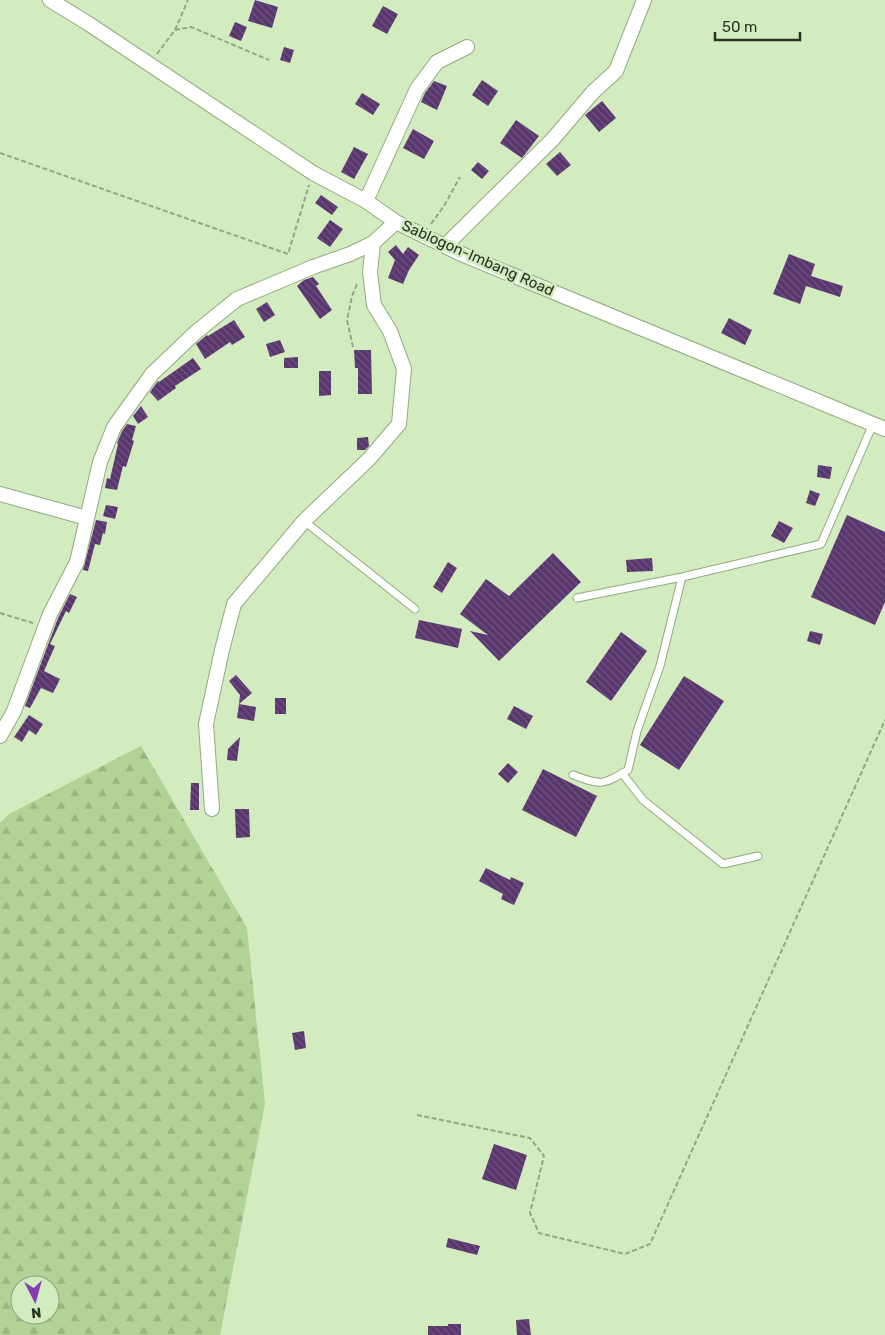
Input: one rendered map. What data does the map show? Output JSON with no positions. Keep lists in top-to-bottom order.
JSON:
{
  "streets": {
    "street": ["Sablogon-Imbang Road"]
  },
  "scale_bar": "50 m",
  "north": "bottom"
}
